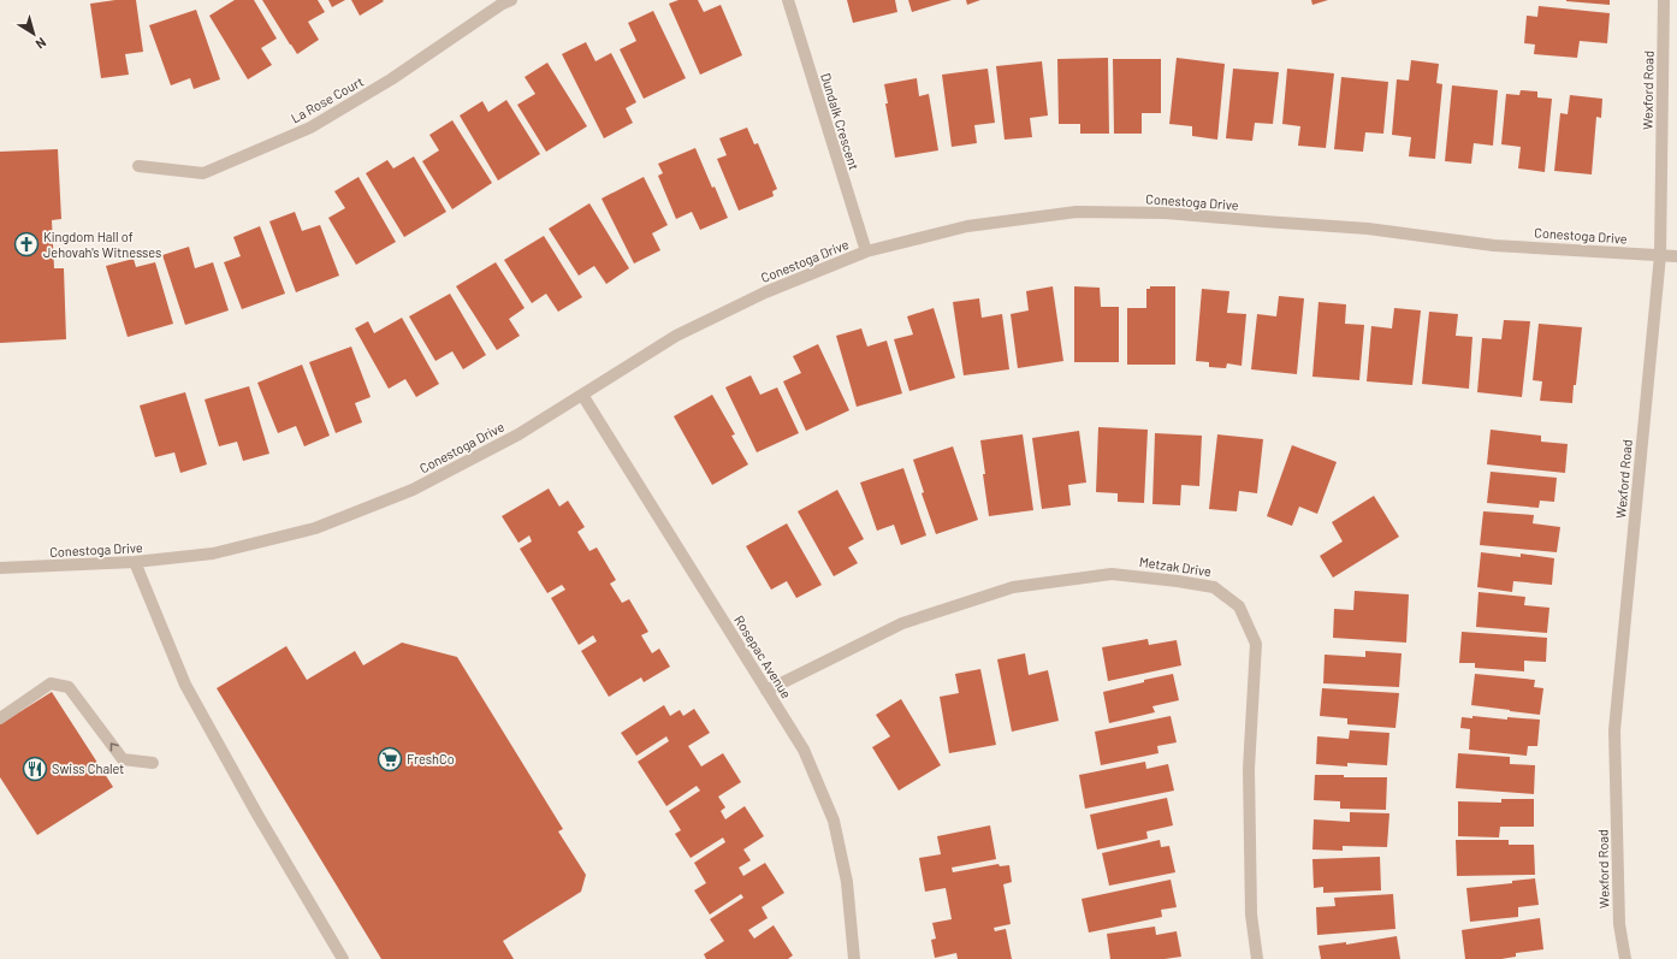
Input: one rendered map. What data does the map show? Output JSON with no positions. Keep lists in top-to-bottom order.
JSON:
{
  "streets": {
    "street": [
      "Wexford Road",
      "La Rose Court",
      "Dundalk Crescent",
      "Conestoga Drive",
      "Metzak Drive",
      "Rosepac Avenue"
    ]
  },
  "crossings": [
    ["Wexford Road", "Conestoga Drive"],
    ["Dundalk Crescent", "Conestoga Drive"],
    ["Conestoga Drive", "Rosepac Avenue"],
    ["Metzak Drive", "Rosepac Avenue"]
  ],
  "places": {
    "church": ["Kingdom Hall of Jehovah's Witnesses"],
    "supermarket": ["FreshCo"],
    "restaurant": ["Swiss Chalet"]
  },
  "north": "bottom right"
}
